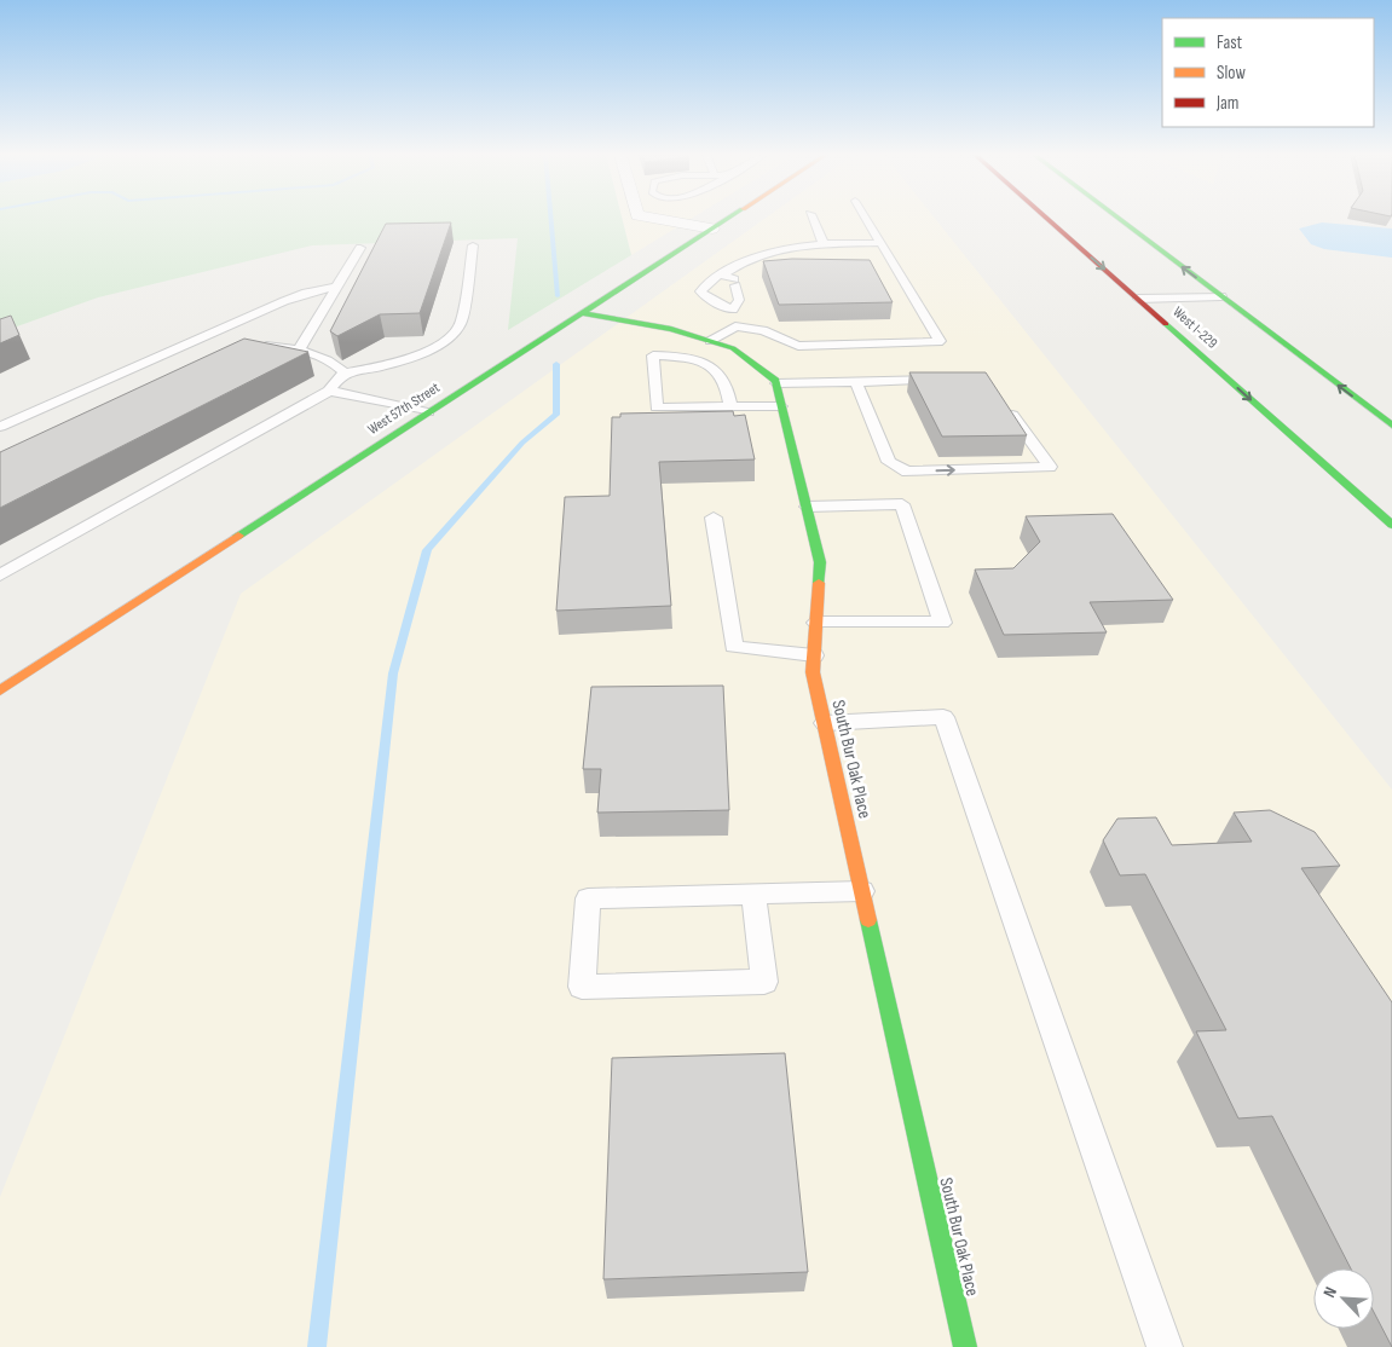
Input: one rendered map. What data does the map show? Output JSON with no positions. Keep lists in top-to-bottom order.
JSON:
{
  "streets": {
    "main road": ["West I-229", "West 57th Street", "South Bur Oak Place"]
  },
  "legend": ["Fast", "Slow", "Jam"],
  "north": "top left"
}
